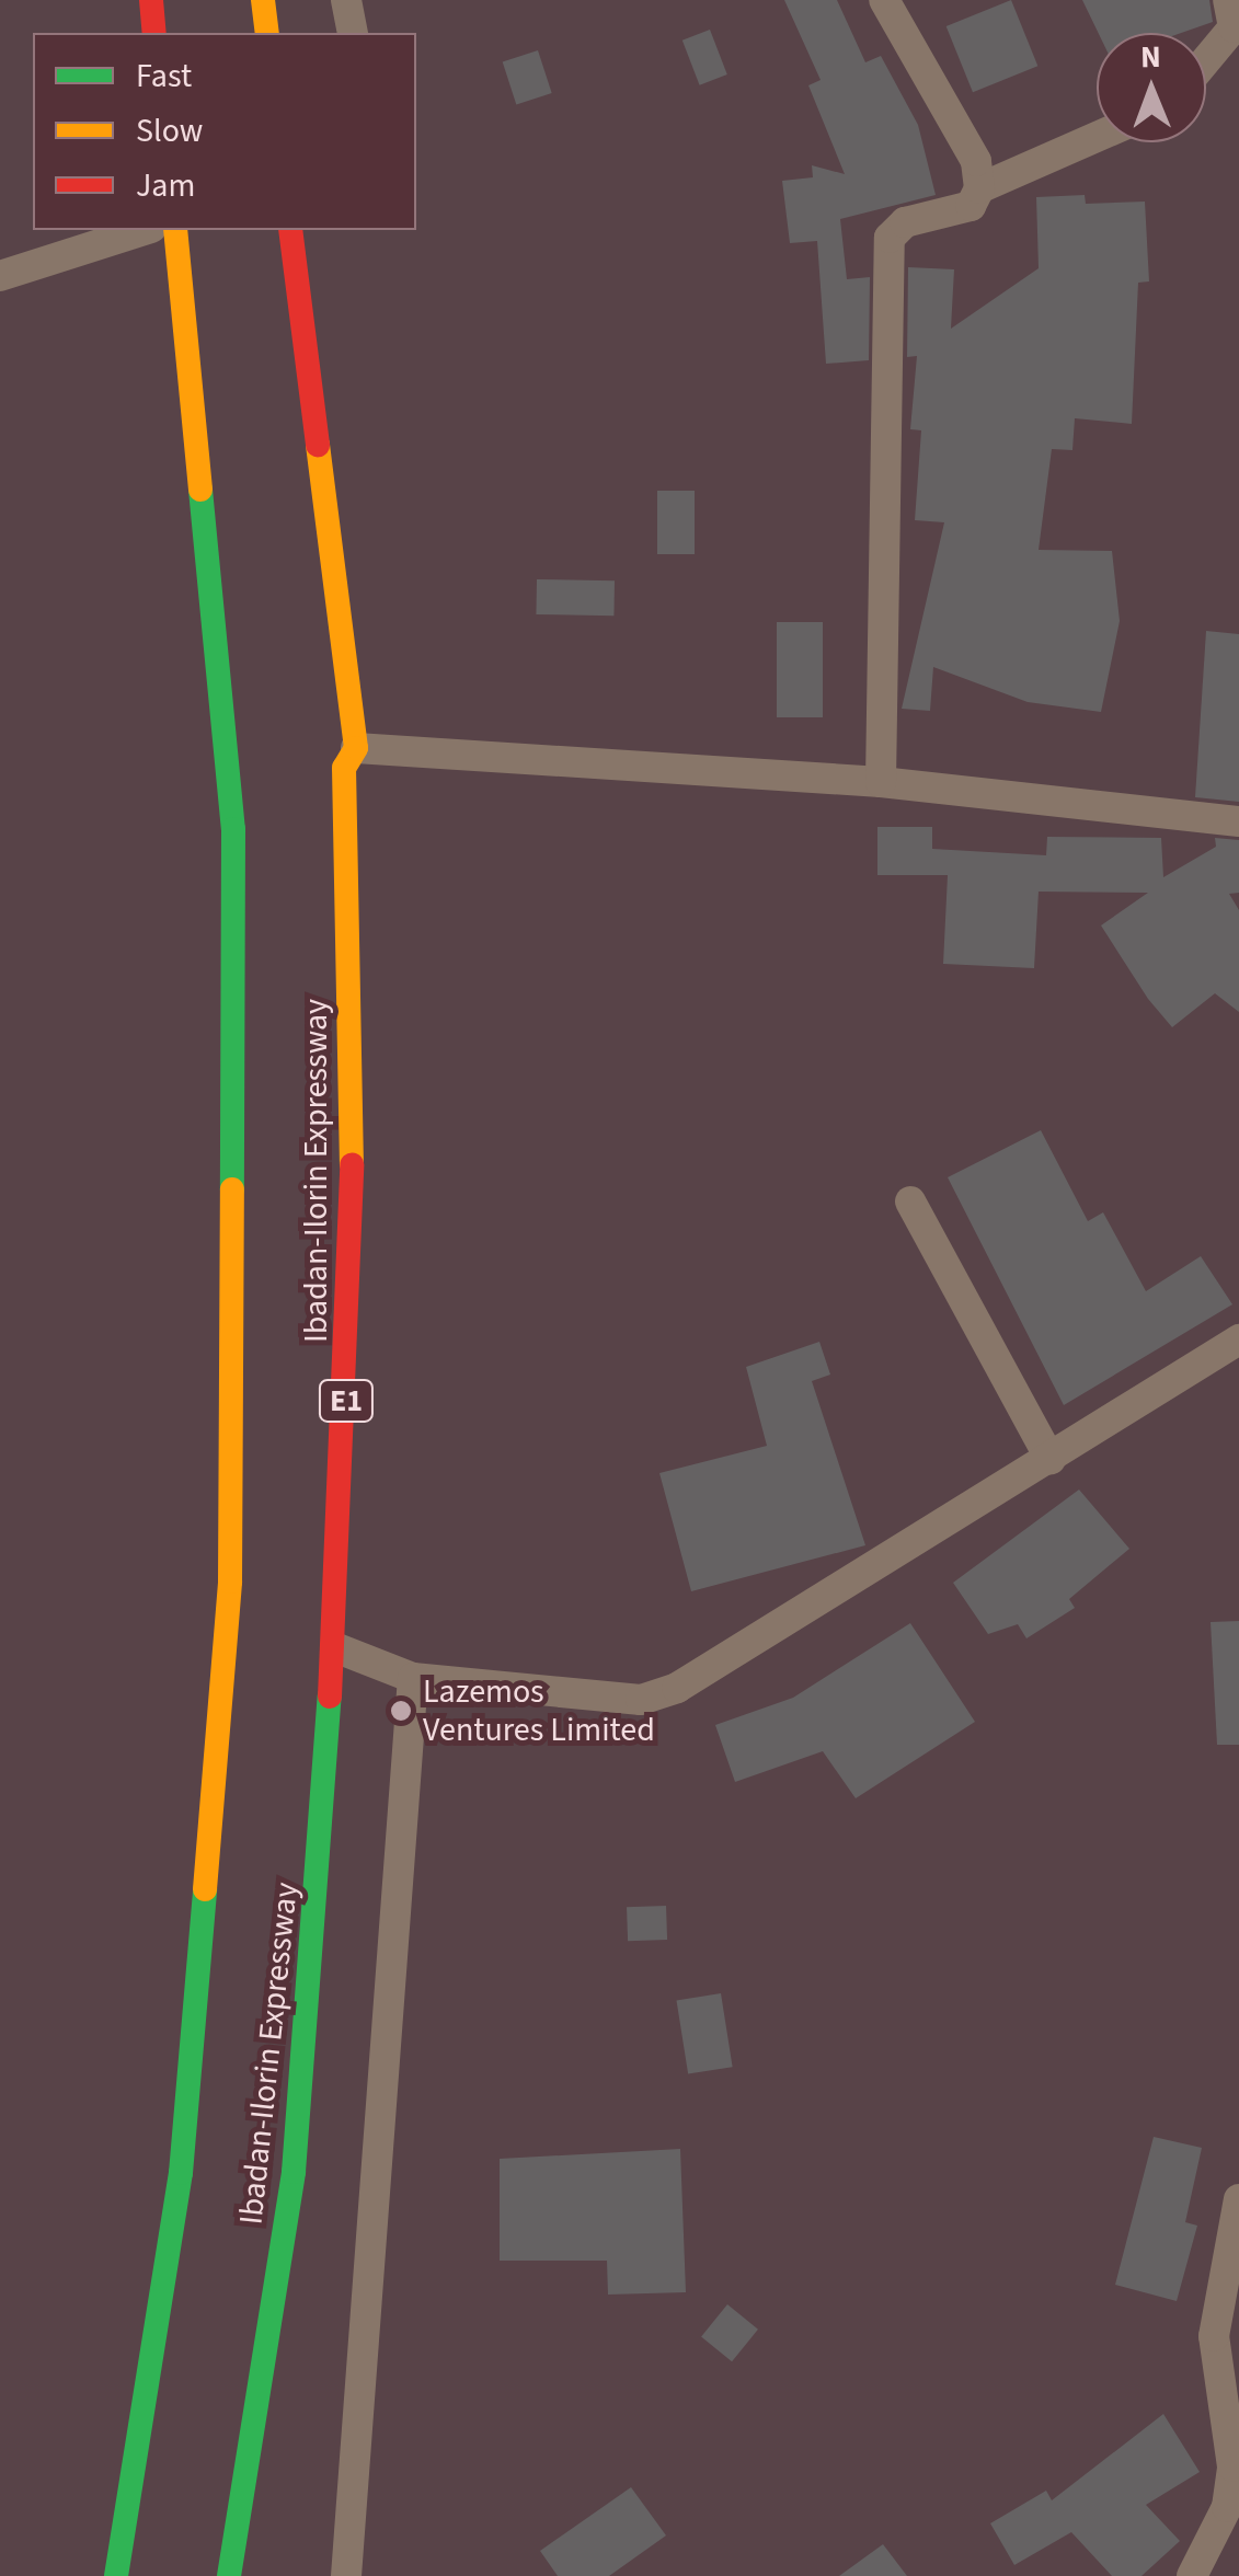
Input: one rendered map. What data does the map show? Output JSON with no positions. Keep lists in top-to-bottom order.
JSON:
{
  "streets": {
    "highway": ["Ibadan-Ilorin Expressway", "E1"]
  },
  "places": ["Lazemos Ventures Limited"],
  "legend": ["Fast", "Slow", "Jam"],
  "north": "top"
}
